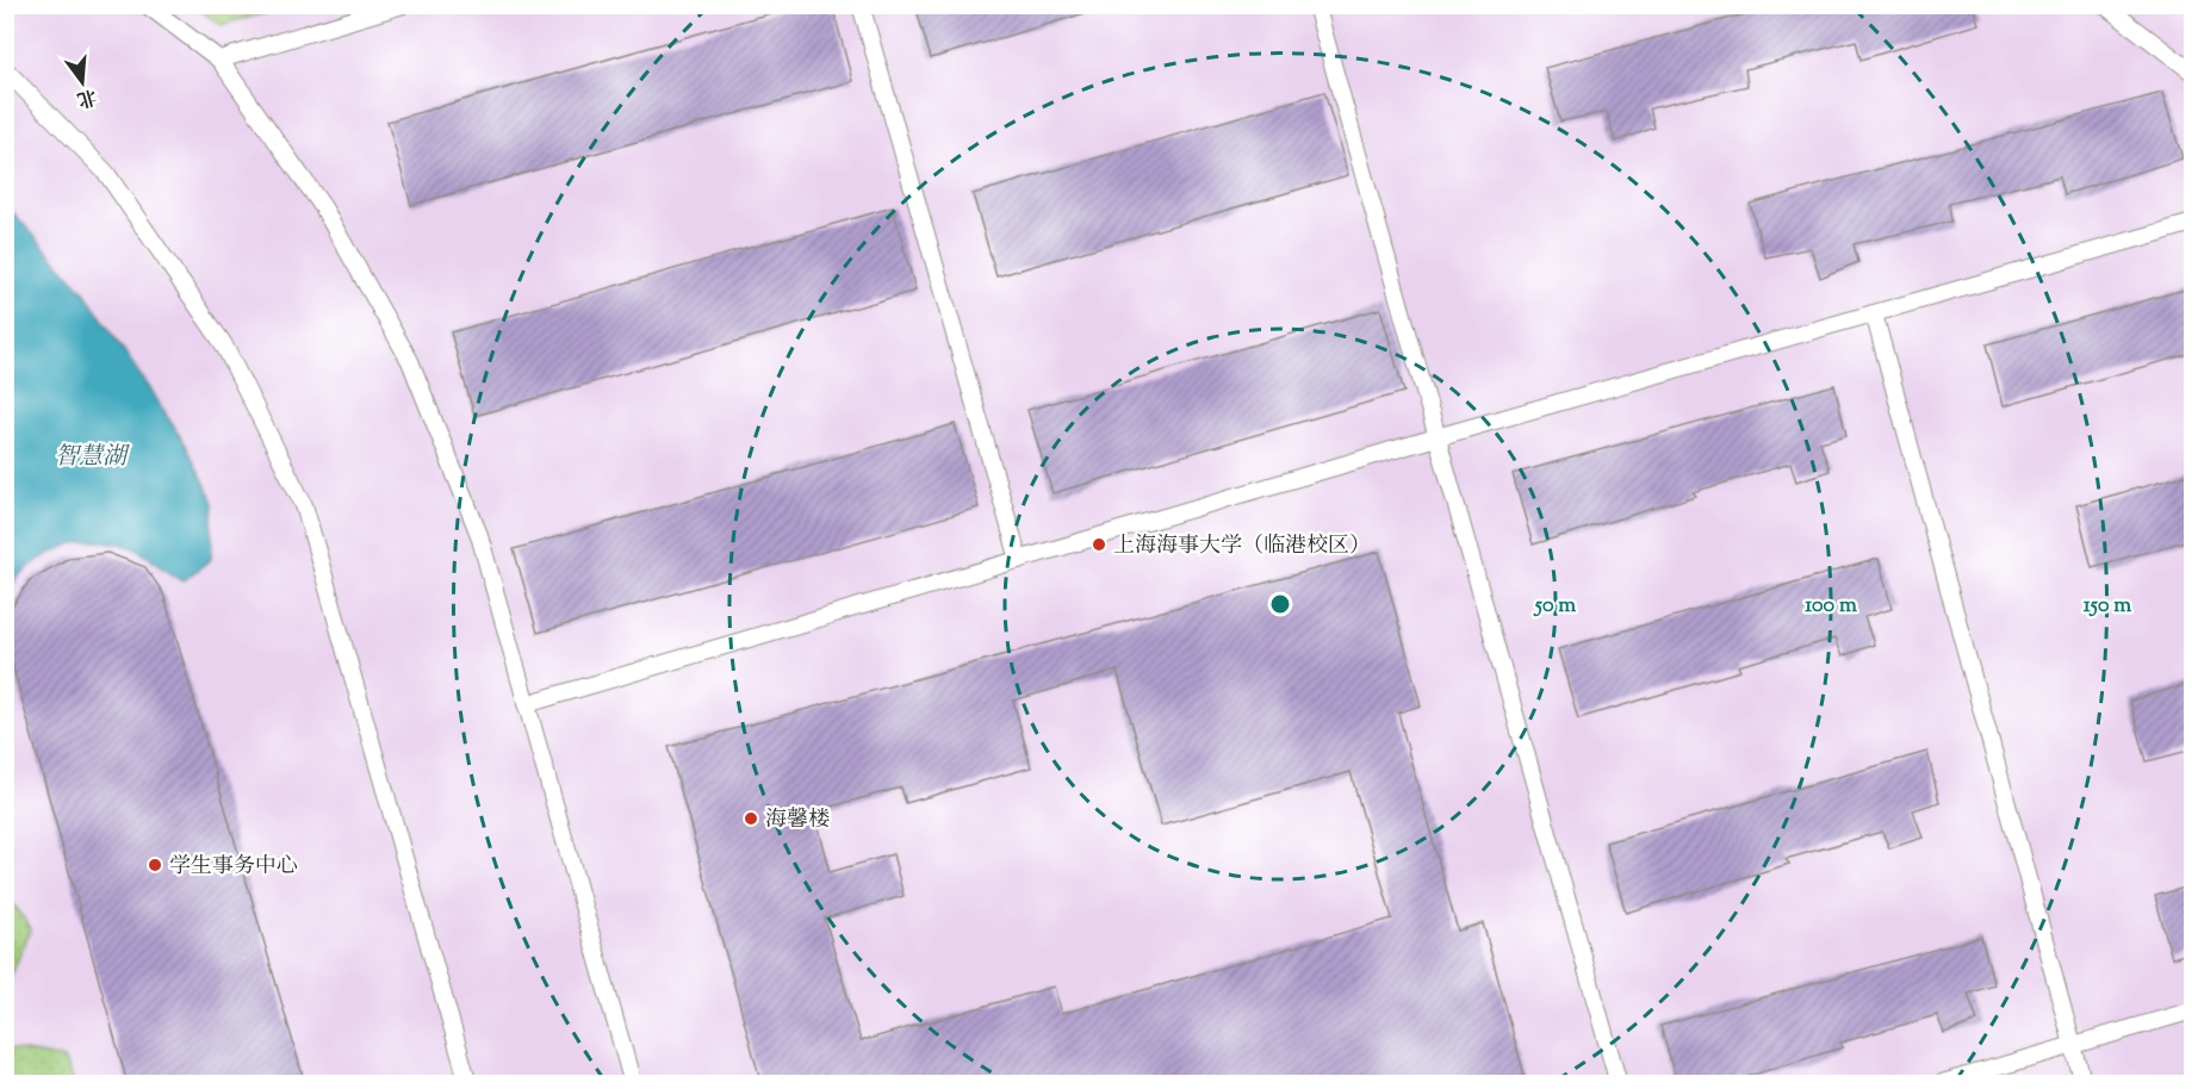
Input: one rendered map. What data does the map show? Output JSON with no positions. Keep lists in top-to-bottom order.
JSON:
{
  "water": ["智慧湖"],
  "places": ["上海海事大学（临港校区）", "海馨楼", "学生事务中心"],
  "north": "bottom",
  "rings": ["50 m", "100 m", "150 m"]
}
